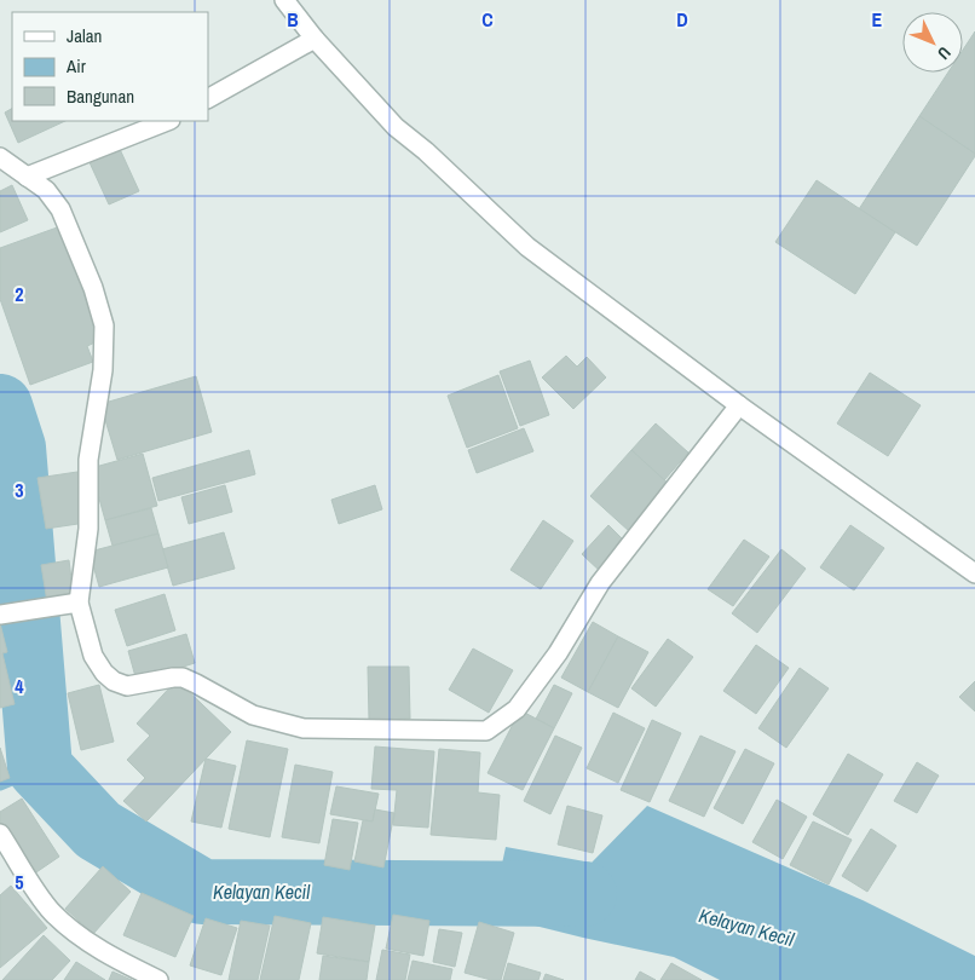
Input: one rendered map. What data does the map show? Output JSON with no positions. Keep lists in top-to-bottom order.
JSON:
{
  "water": ["Kelayan Kecil"],
  "legend": ["Jalan", "Air", "Bangunan"],
  "north": "bottom right",
  "grid": {
    "columns": [
      "B",
      "C",
      "D",
      "E"
    ],
    "rows": [
      "2",
      "3",
      "4",
      "5"
    ]
  }
}
